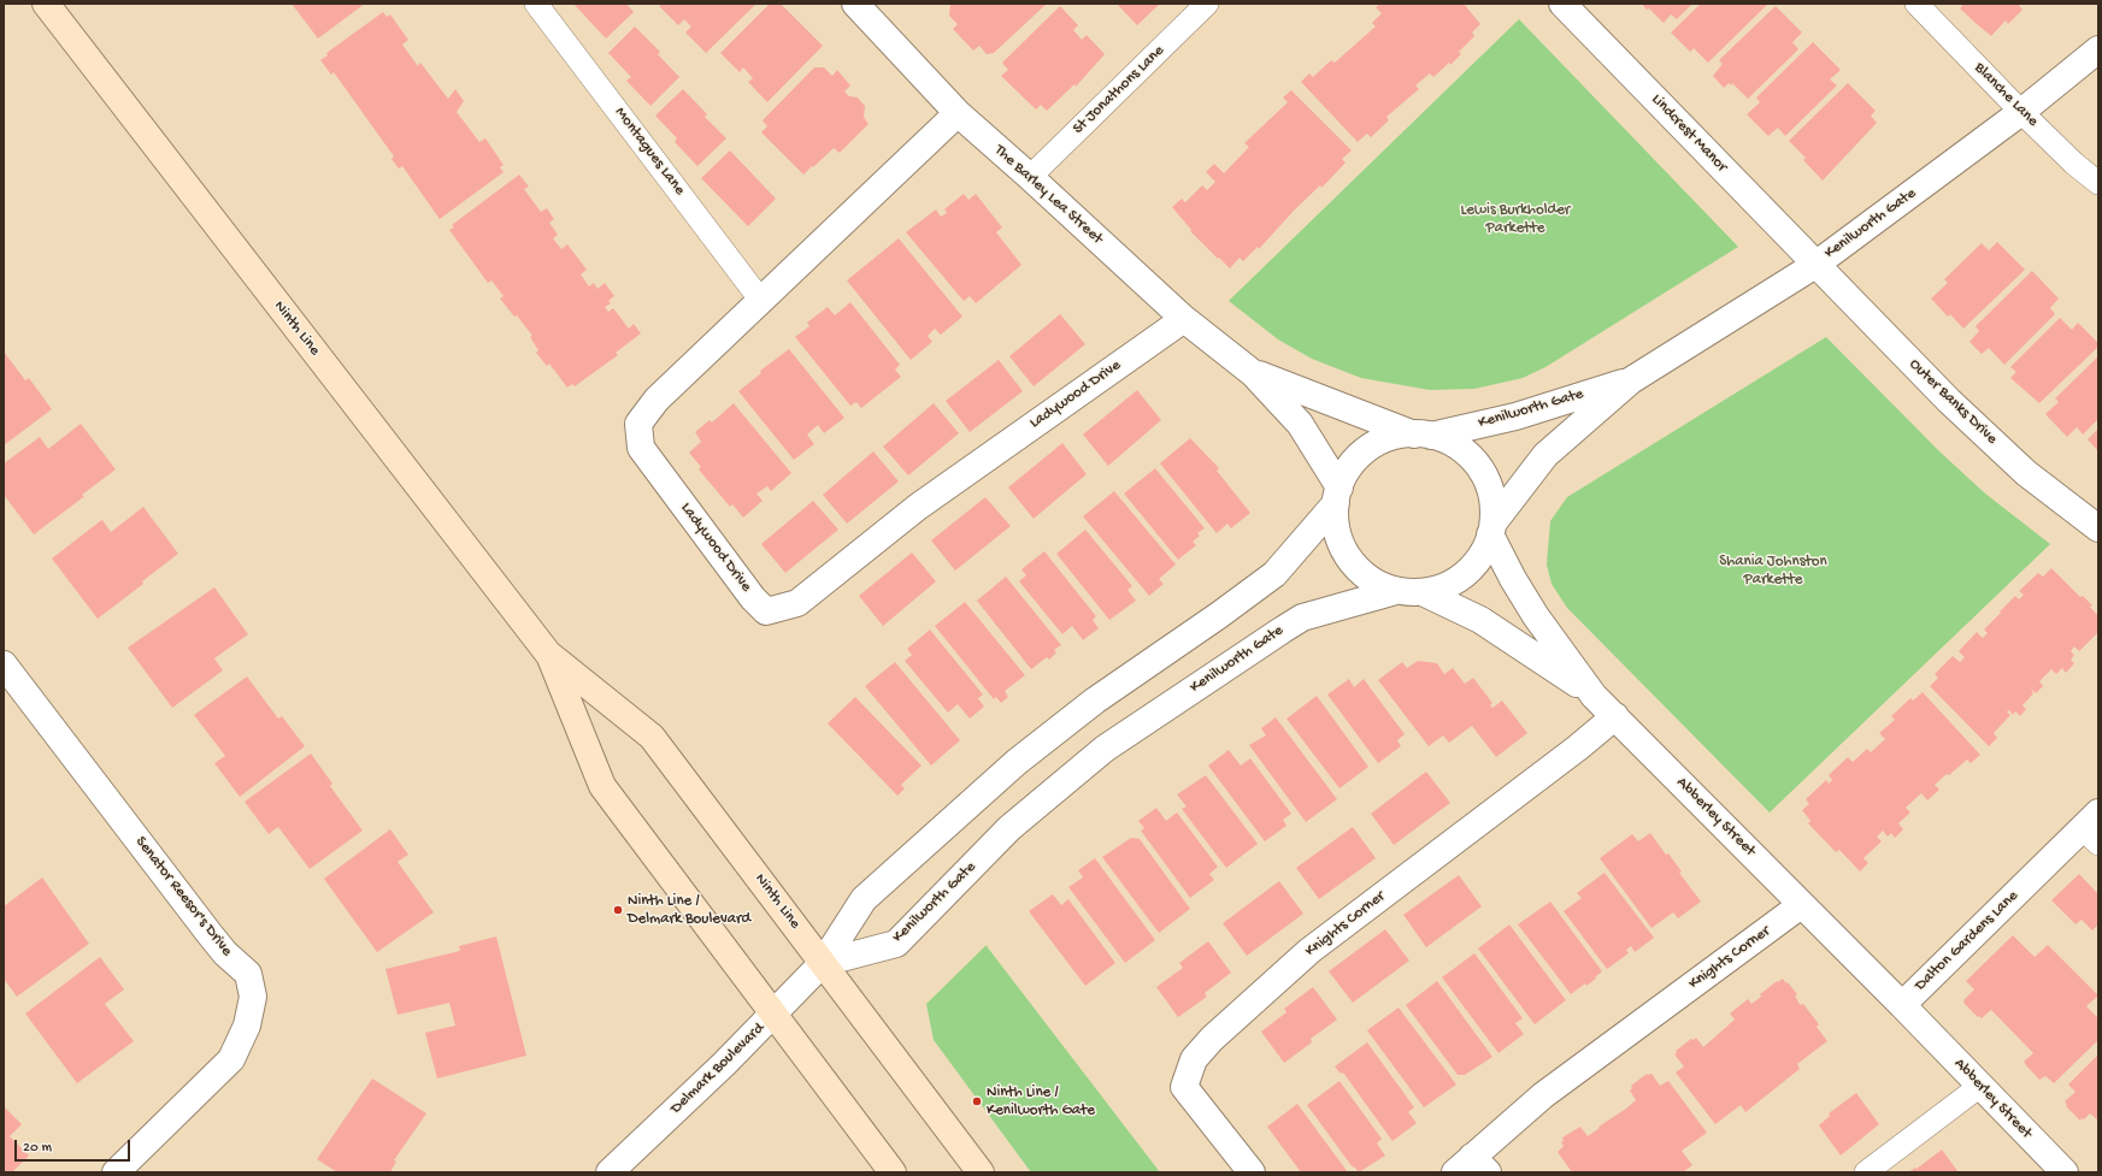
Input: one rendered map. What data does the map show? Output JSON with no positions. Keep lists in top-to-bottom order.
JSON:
{
  "streets": {
    "main road": ["Ninth Line"],
    "street": [
      "Lindcrest Manor",
      "The Barley Lea Street",
      "Kenilworth Gate",
      "Ladywood Drive",
      "Outer Banks Drive",
      "Abberley Street",
      "Senator Reesor's Drive",
      "Knights Corner",
      "Dalton Gardens Lane",
      "Delmark Boulevard"
    ],
    "lane": ["St Jonathons Lane", "Blanche Lane", "Montagues Lane"]
  },
  "crossings": [
    ["St Jonathons Lane", "The Barley Lea Street"],
    ["Blanche Lane", "Kenilworth Gate"],
    ["Lindcrest Manor", "Kenilworth Gate"],
    ["Lindcrest Manor", "Outer Banks Drive"],
    ["Montagues Lane", "Ladywood Drive"],
    ["The Barley Lea Street", "Kenilworth Gate"],
    ["The Barley Lea Street", "Ladywood Drive"],
    ["The Barley Lea Street", "Abberley Street"],
    ["Kenilworth Gate", "Ninth Line"],
    ["Kenilworth Gate", "Outer Banks Drive"],
    ["Kenilworth Gate", "Abberley Street"],
    ["Kenilworth Gate", "Delmark Boulevard"],
    ["Ninth Line", "Delmark Boulevard"],
    ["Abberley Street", "Knights Corner"],
    ["Abberley Street", "Dalton Gardens Lane"]
  ],
  "parks": ["Lewis Burkholder Parkette", "Shania Johnston Parkette"],
  "places": ["Ninth Line / Delmark Boulevard", "Ninth Line / Kenilworth Gate"],
  "scale_bar": "20 m"
}
